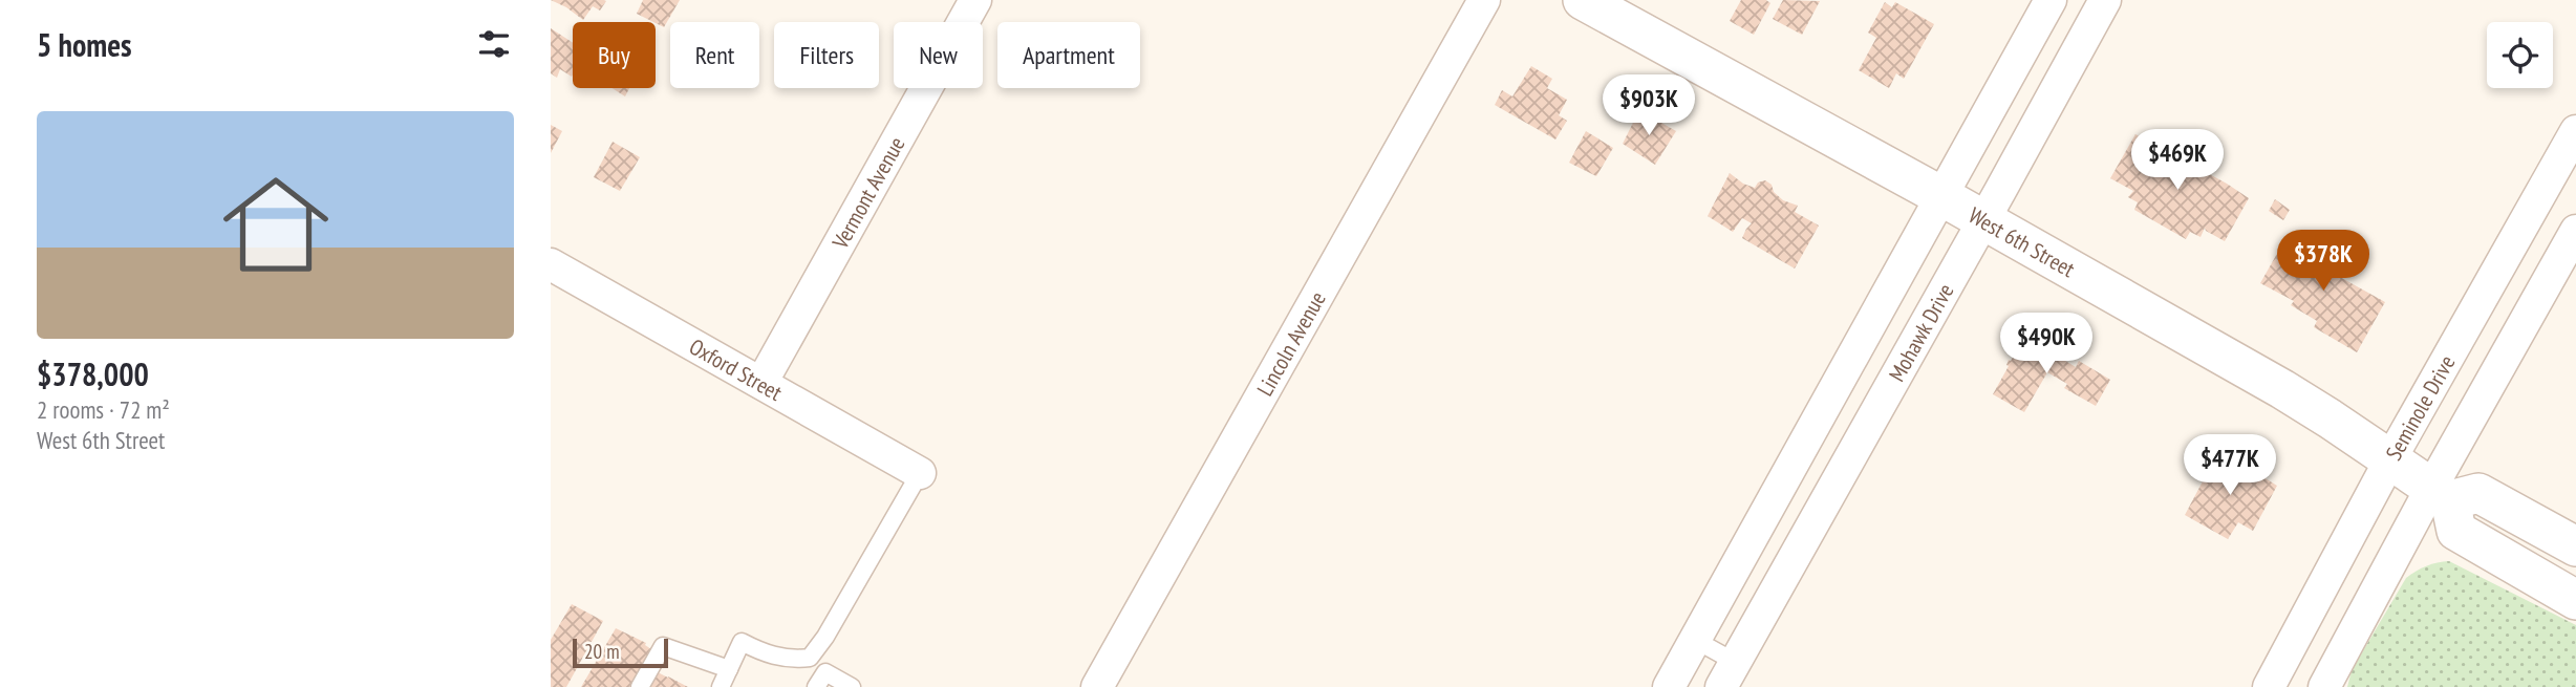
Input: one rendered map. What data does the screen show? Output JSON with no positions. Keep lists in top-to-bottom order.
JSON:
{
  "streets": {
    "street": [
      "Vermont Avenue",
      "West 6th Street",
      "Mohawk Drive",
      "Lincoln Avenue",
      "Oxford Street",
      "Seminole Drive"
    ]
  },
  "crossings": [
    ["Vermont Avenue", "Oxford Street"],
    ["West 6th Street", "Mohawk Drive"],
    ["West 6th Street", "Seminole Drive"]
  ],
  "scale_bar": "20 m",
  "page": {
    "heading": "5 homes",
    "chip": [
      "Buy",
      "Rent",
      "Filters",
      "New",
      "Apartment"
    ],
    "price": [
      "$903K",
      "$469K",
      "$378K",
      "$490K",
      "$477K"
    ],
    "list": [
      {
        "name": "$378,000",
        "note": "2 rooms · 72 m² · West 6th Street"
      }
    ],
    "scale": "20 m"
  }
}
